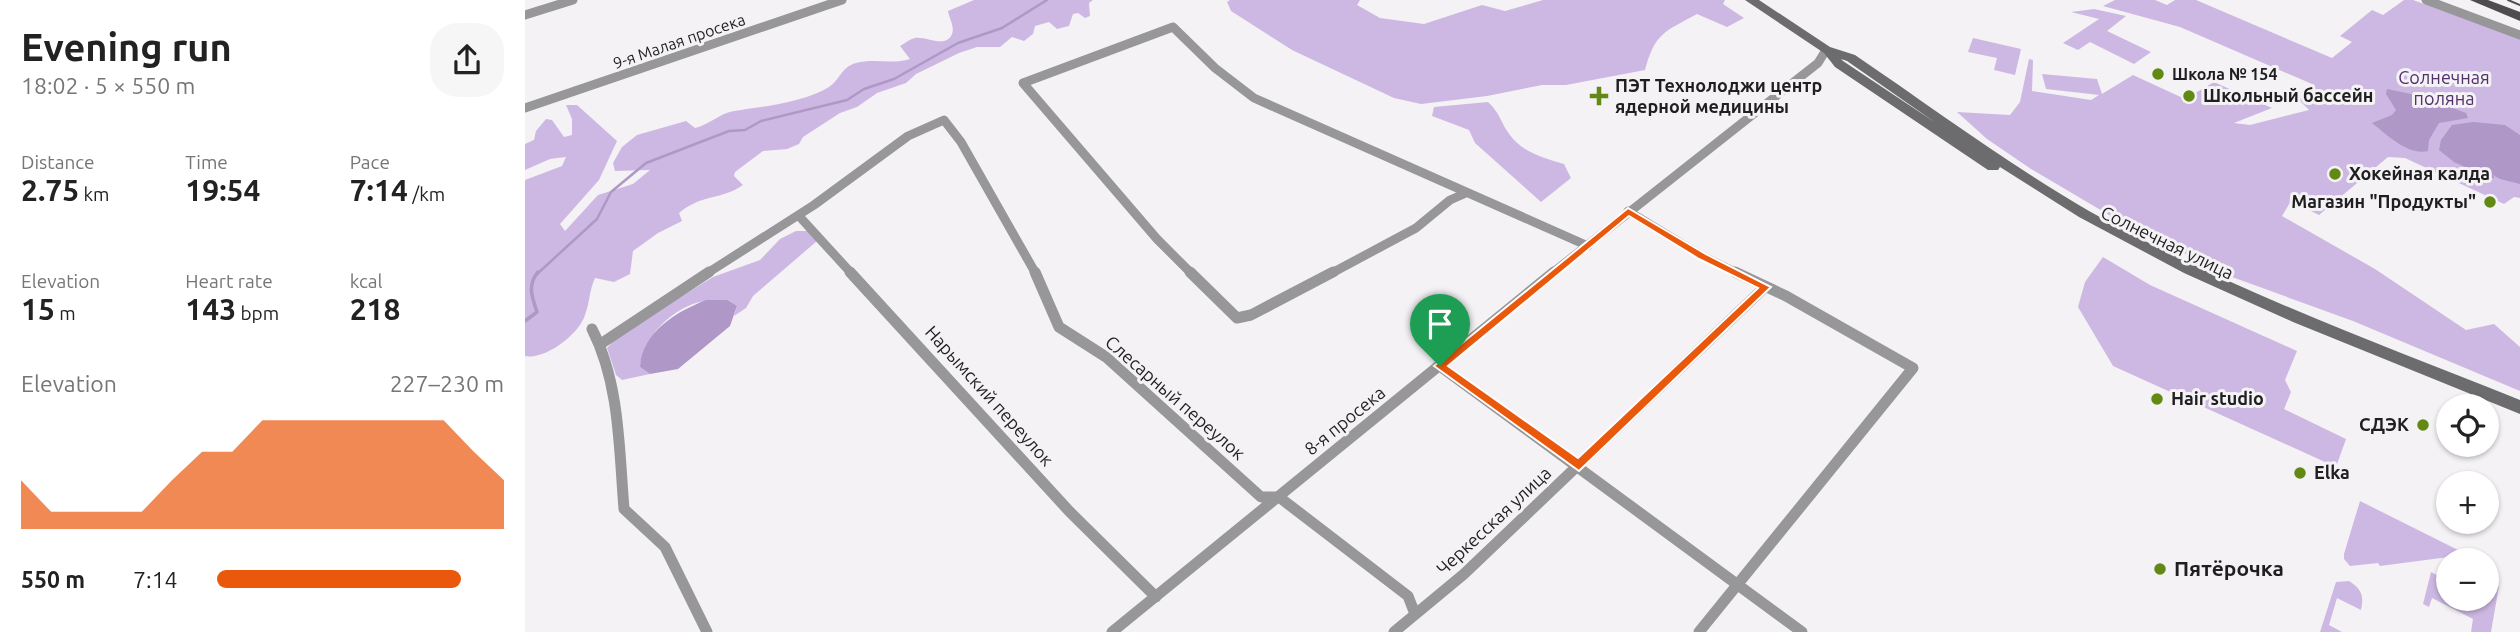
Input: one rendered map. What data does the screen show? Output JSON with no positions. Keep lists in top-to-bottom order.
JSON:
{
  "streets": {
    "main road": ["Солнечная улица"],
    "street": [
      "9-я Малая просека",
      "Нарымский переулок",
      "Слесарный переулок",
      "8-я просека",
      "Черкесская улица"
    ]
  },
  "crossings": [
    ["Солнечная улица", "8-я просека"],
    ["Нарымский переулок", "Слесарный переулок"],
    ["Нарымский переулок", "8-я просека"],
    ["Слесарный переулок", "8-я просека"],
    ["Слесарный переулок", "Черкесская улица"]
  ],
  "parks": ["Солнечная поляна"],
  "places": {
    "other": [
      "Школа № 154",
      "Школьный бассейн",
      "Хокейная калда",
      "Магазин \"Продукты\"",
      "Hair studio",
      "СДЭК",
      "Elka",
      "Пятёрочка"
    ],
    "health": ["ПЭТ Технолоджи центр ядерной медицины"]
  },
  "page": {
    "heading": ["Evening run", "18:02 · 5 × 550 m"],
    "stats": [
      ["Distance", "2.75 km"],
      ["Time", "19:54"],
      ["Pace", "7:14 /km"],
      ["Elevation", "15 m"],
      ["Heart rate", "143 bpm"],
      ["kcal", "218"]
    ],
    "chart": ["Elevation", "227–230 m"],
    "map_buttons": ["+", "−"],
    "list": [
      {
        "name": "550 m",
        "note": "7:14"
      }
    ]
  }
}
